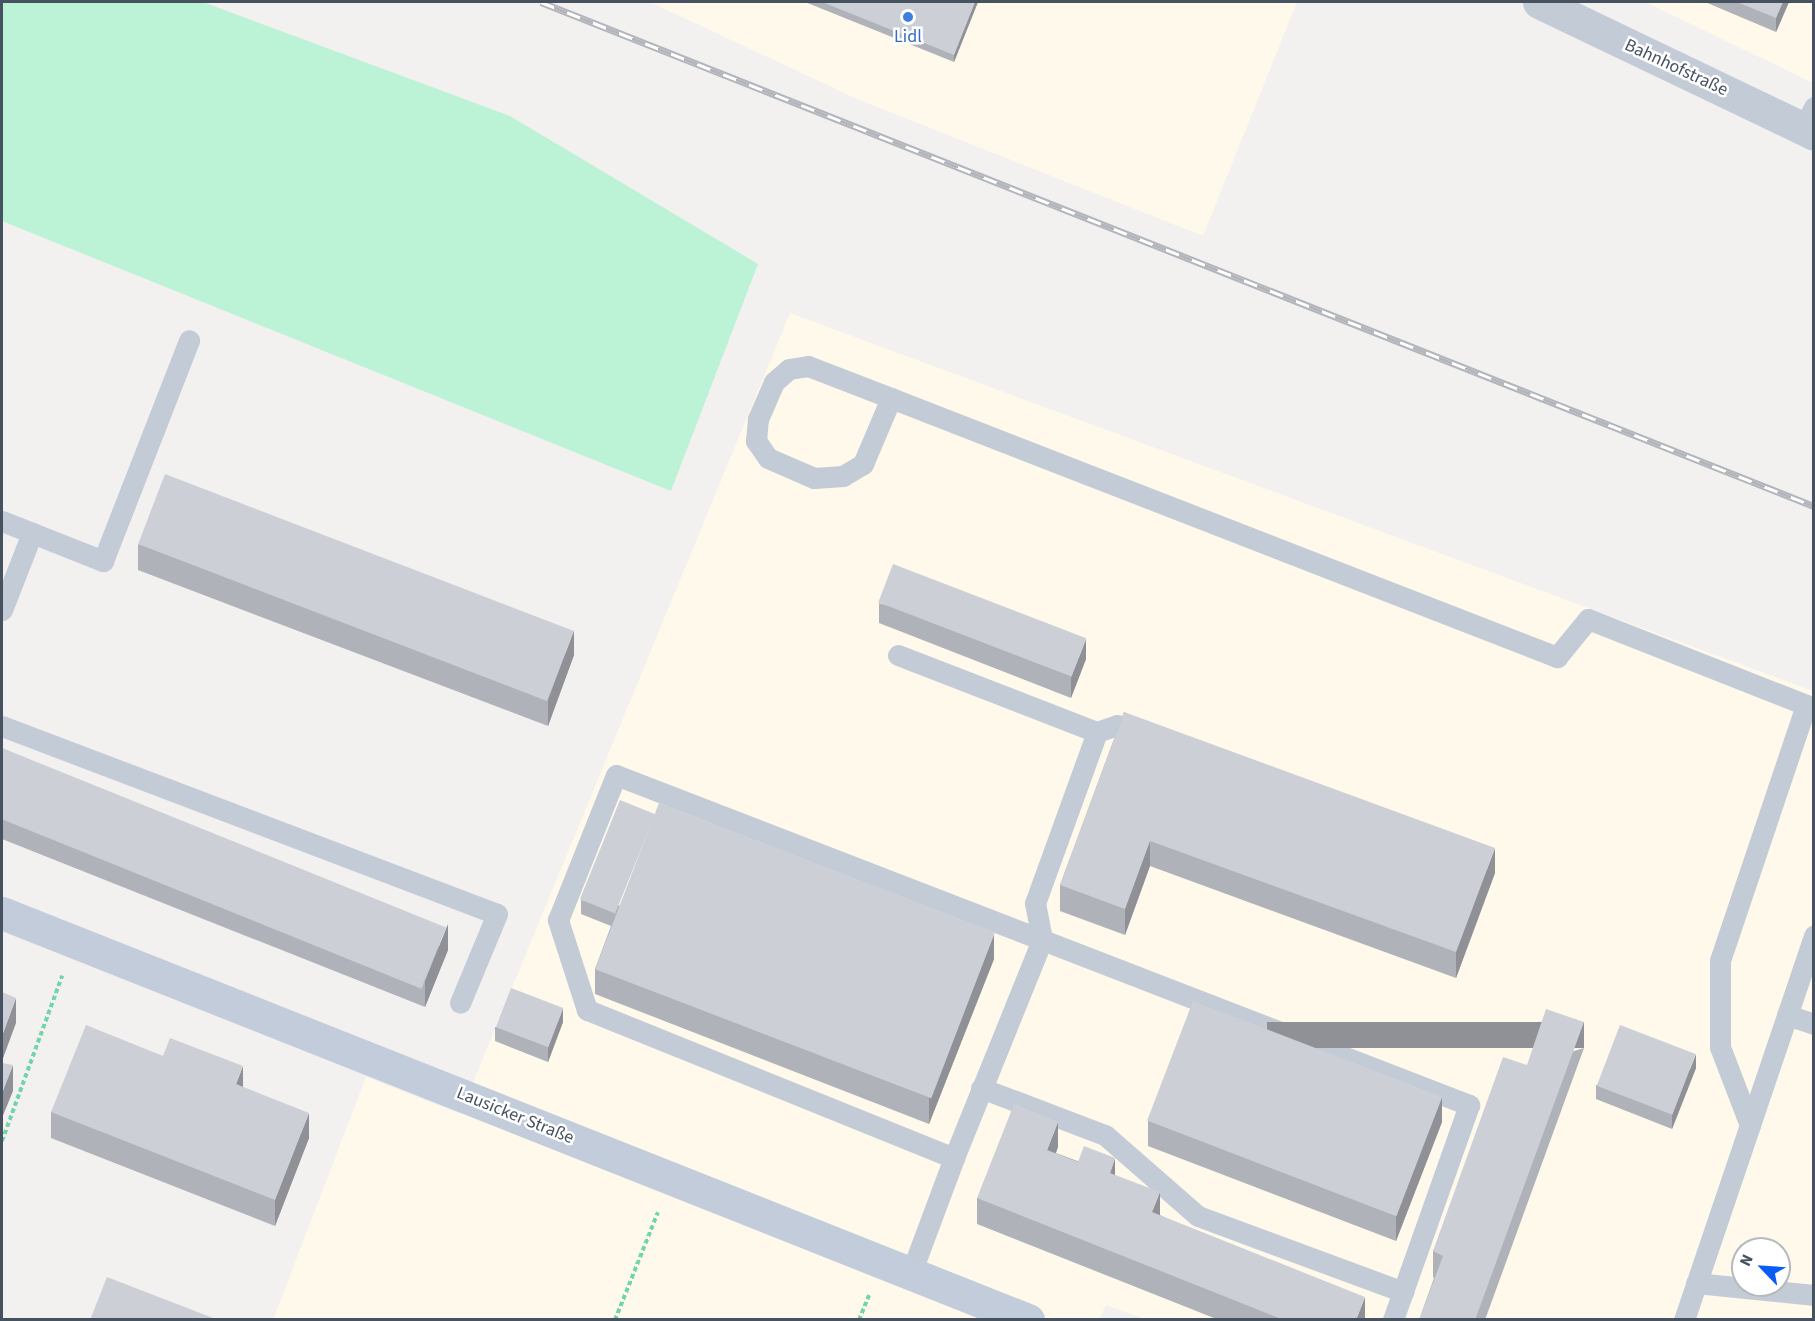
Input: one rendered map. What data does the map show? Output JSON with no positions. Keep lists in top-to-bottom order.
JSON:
{
  "streets": {
    "main road": ["Lausicker Straße"],
    "street": ["Bahnhofstraße"]
  },
  "places": ["Lidl"],
  "north": "top left"
}
